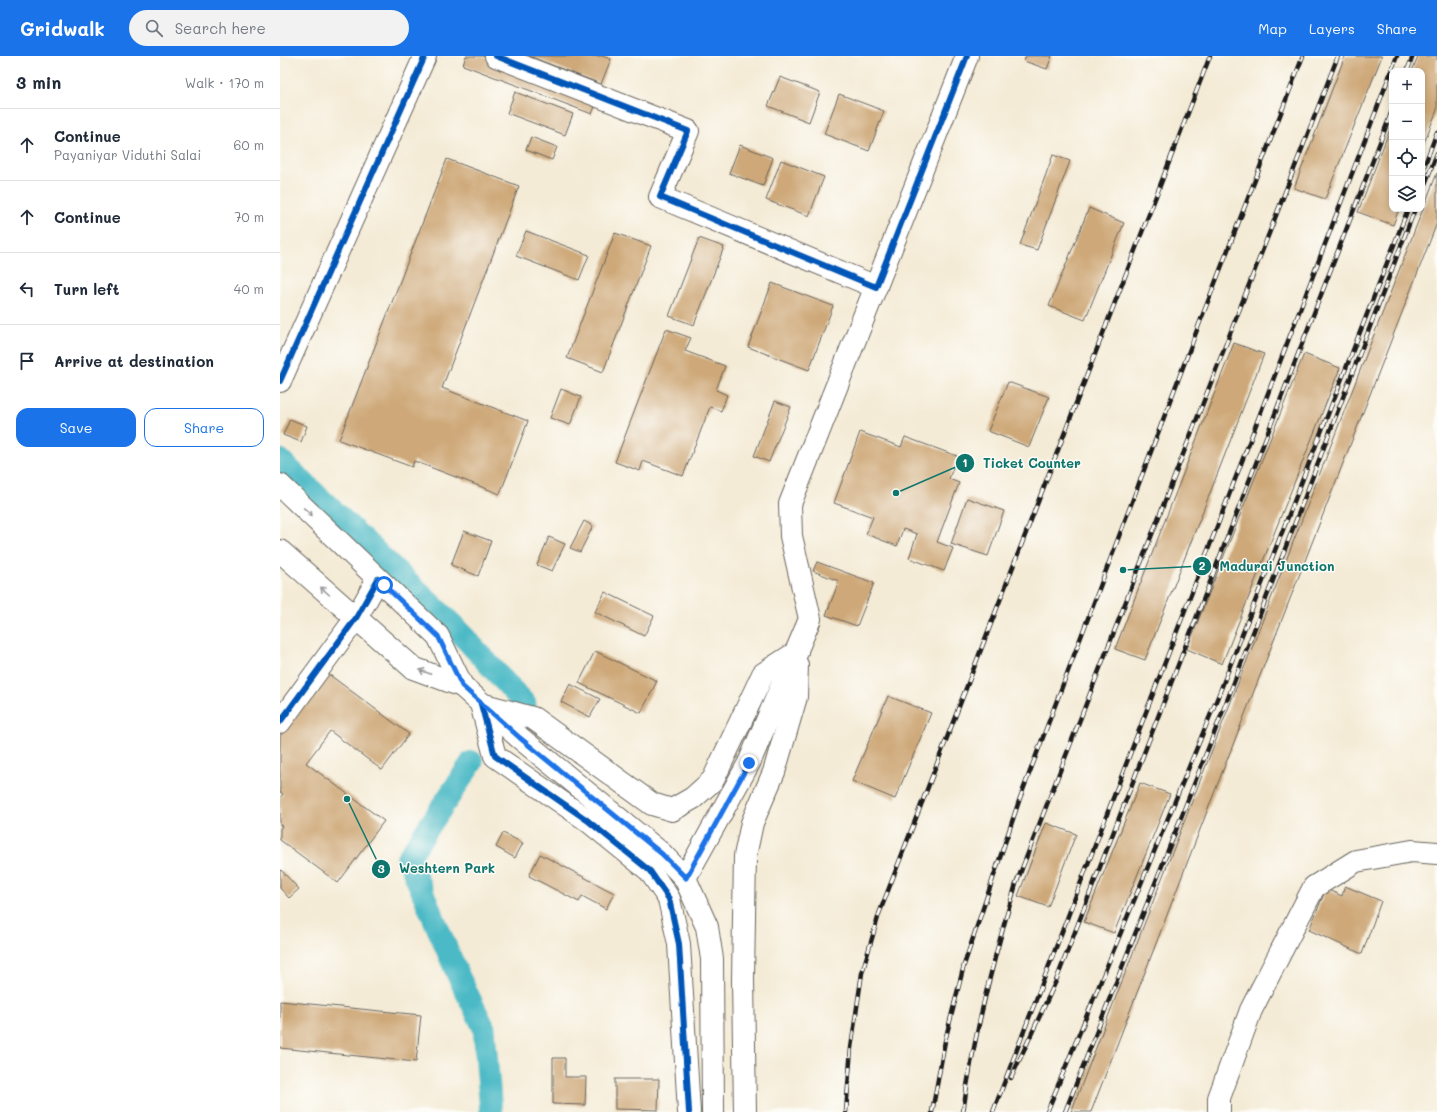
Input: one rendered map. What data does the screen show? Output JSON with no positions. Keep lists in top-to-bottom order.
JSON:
{
  "places": ["Ticket Counter", "Madurai Junction", "Weshtern Park"],
  "page": {
    "header": "Gridwalk",
    "search": "Search here",
    "nav": ["Map", "Layers", "Share"],
    "heading": ["3 min", "Walk · 170 m"],
    "map_buttons": ["+", "−"],
    "list": [
      ["Continue", "Payaniyar Viduthi Salai", "60 m"],
      ["Continue", "70 m"],
      ["Turn left", "40 m"],
      "Arrive at destination"
    ],
    "buttons": ["Save", "Share"]
  }
}
